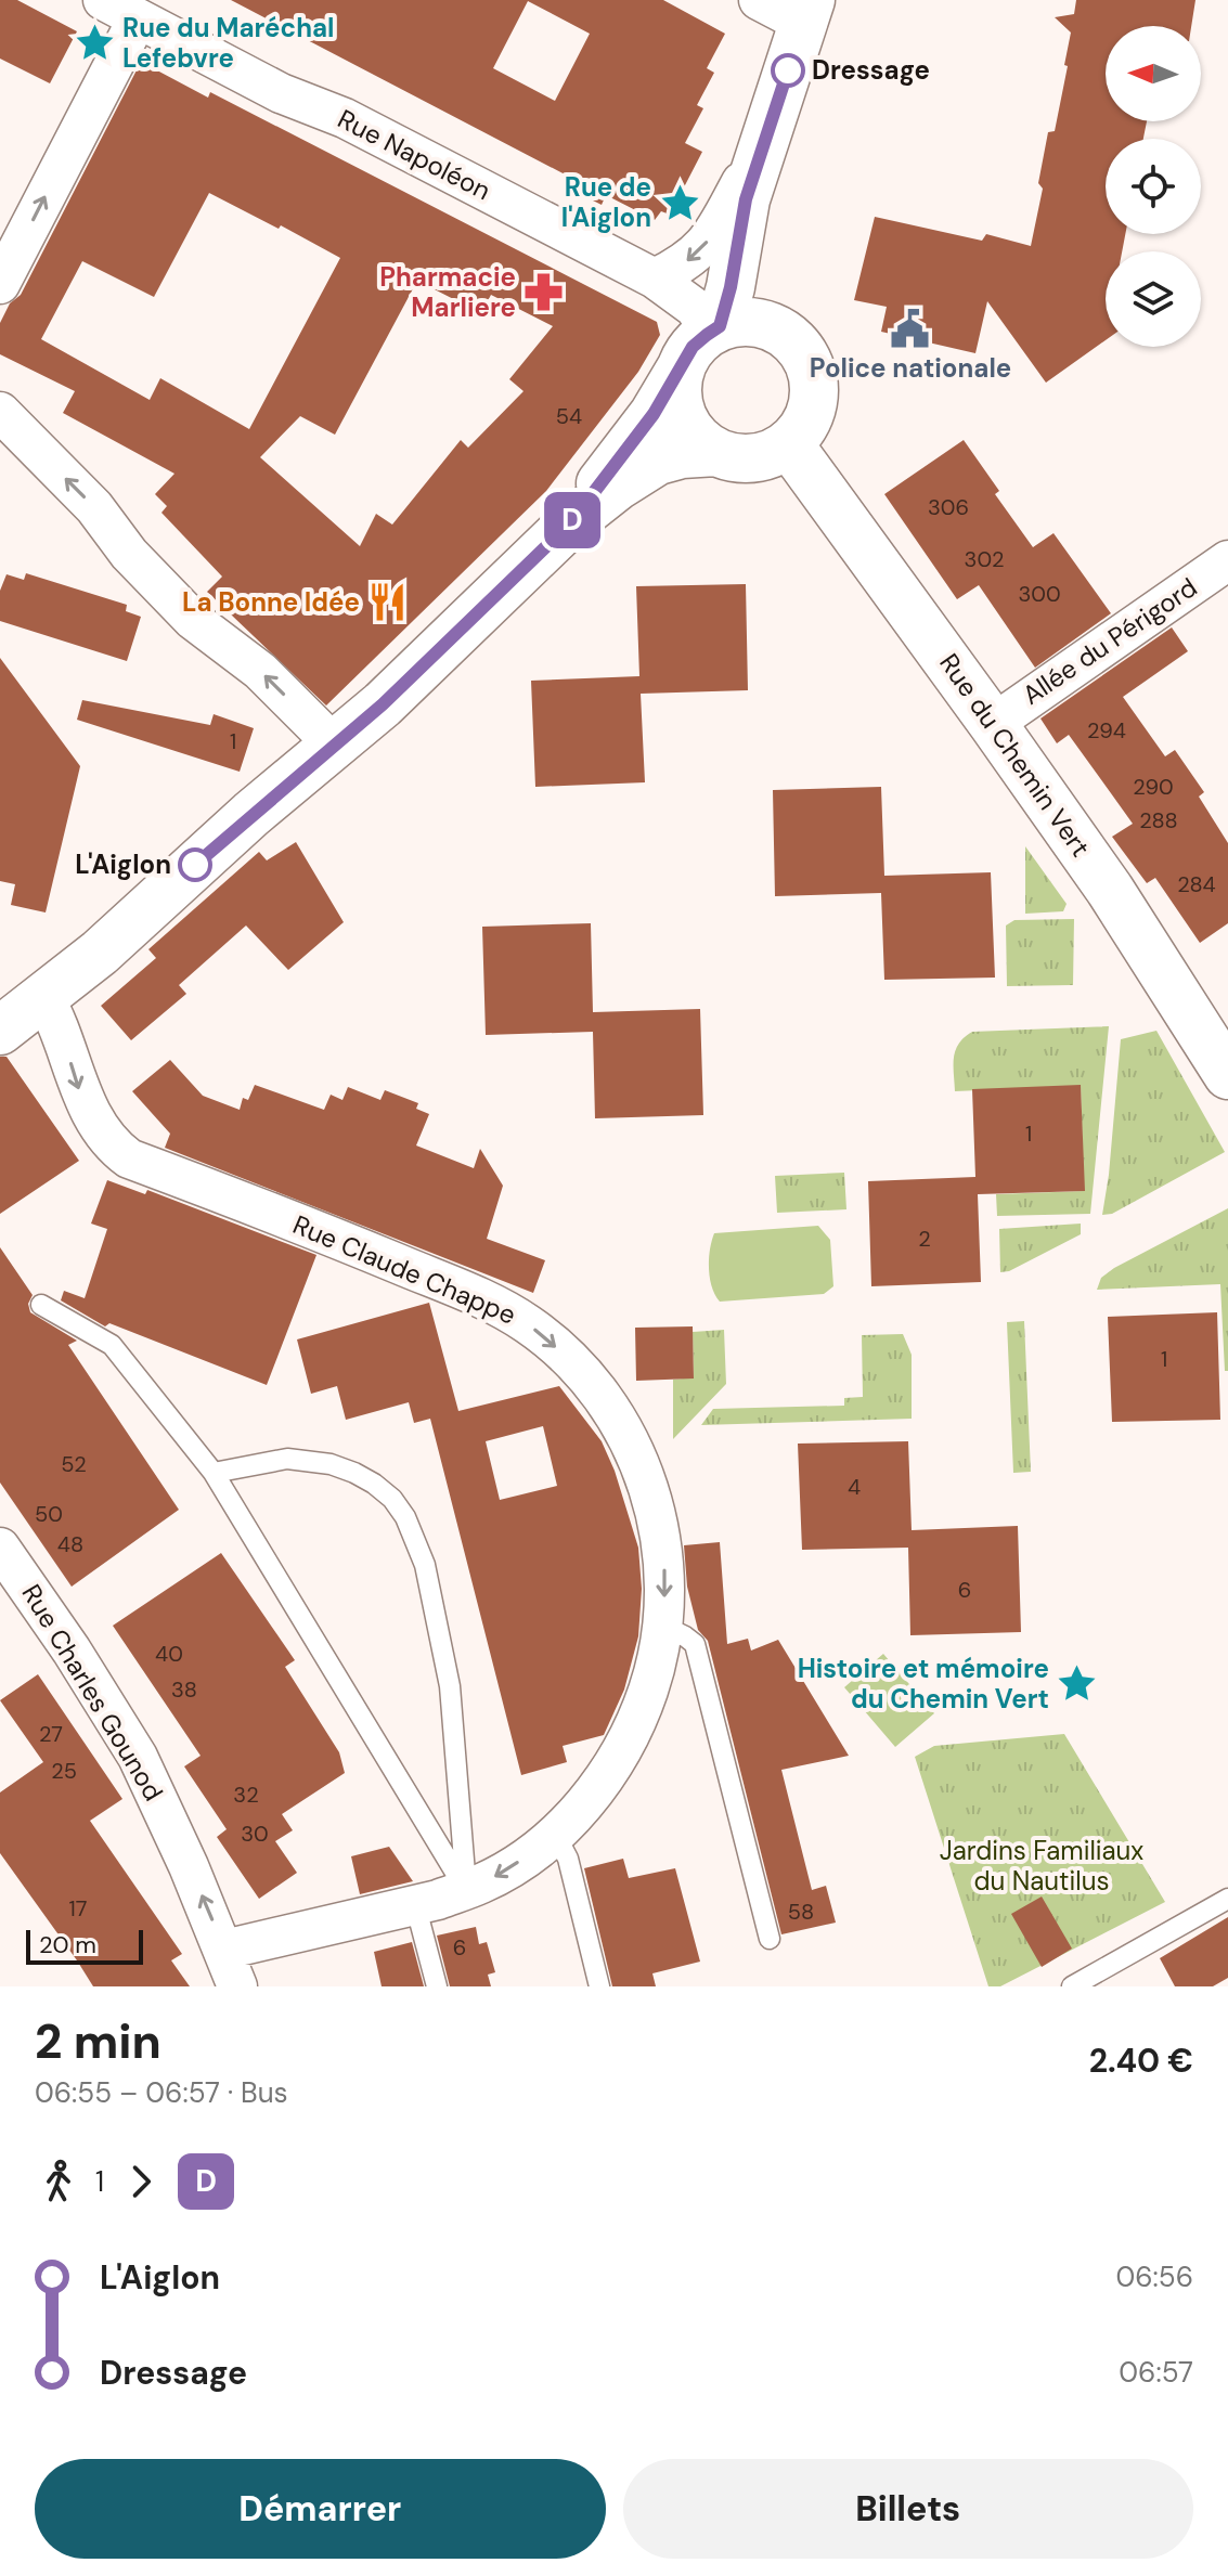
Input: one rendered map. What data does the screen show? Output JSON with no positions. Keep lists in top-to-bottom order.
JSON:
{
  "streets": {
    "main road": ["Rue du Chemin Vert"],
    "street": [
      "Rue Napoléon",
      "Allée du Périgord",
      "Rue Claude Chappe",
      "Rue Charles Gounod"
    ]
  },
  "crossings": [
    ["Rue Napoléon", "Rue du Chemin Vert"],
    ["Allée du Périgord", "Rue du Chemin Vert"],
    ["Rue Claude Chappe", "Rue Charles Gounod"]
  ],
  "one_way": ["Rue Claude Chappe", "Rue Charles Gounod"],
  "parks": ["Jardins Familiaux du Nautilus"],
  "places": {
    "place": ["Rue du Maréchal Lefebvre", "Rue de l'Aiglon", "Histoire et mémoire du Chemin Vert"],
    "other": ["Dressage", "L'Aiglon"],
    "pharmacy": ["Pharmacie Marliere"],
    "public building": ["Police nationale"],
    "restaurant": ["La Bonne Idée"]
  },
  "lines": ["bus line D"],
  "house_numbers": [
    "54",
    "306",
    "302",
    "300",
    "294",
    "1",
    "290",
    "288",
    "284",
    "1",
    "2",
    "1",
    "52",
    "4",
    "50",
    "48",
    "6",
    "40",
    "38",
    "27",
    "25",
    "32",
    "30",
    "17",
    "58",
    "6"
  ],
  "scale_bar": "20 m",
  "north": "left",
  "page": {
    "on_map": "D",
    "scale": "20 m",
    "heading": ["2 min", "06:55 – 06:57 · Bus", "2.40 €"],
    "legs": ["1", "D"],
    "list": [
      {
        "name": "L'Aiglon",
        "value": "06:56"
      },
      {
        "name": "Dressage",
        "value": "06:57"
      }
    ],
    "buttons": ["Démarrer", "Billets"]
  }
}
